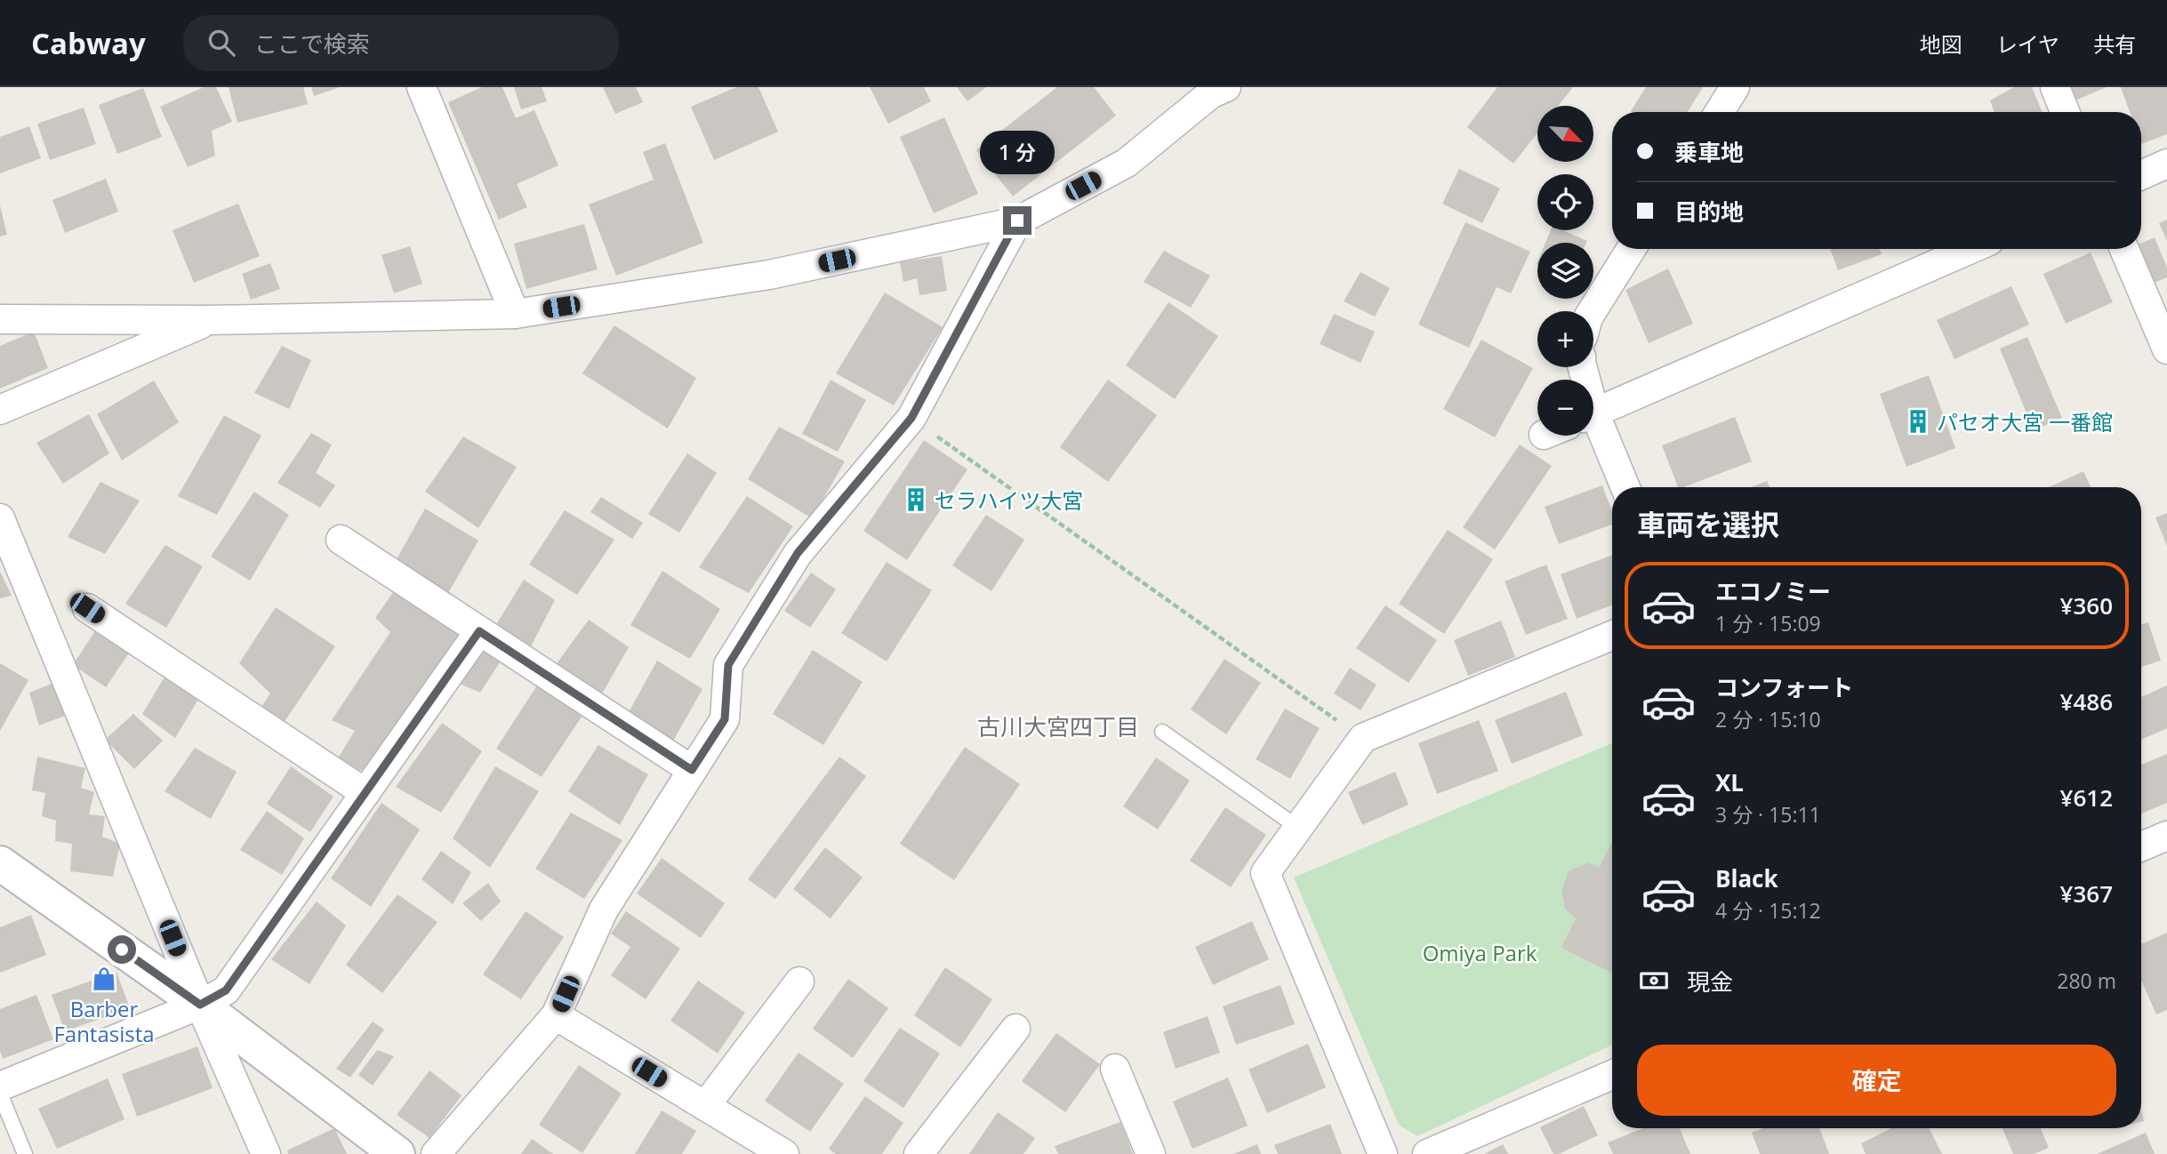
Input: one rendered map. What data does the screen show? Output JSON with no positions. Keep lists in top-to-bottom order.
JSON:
{
  "districts": ["古川大宮四丁目"],
  "parks": ["Omiya Park"],
  "places": {
    "building": ["パセオ大宮 一番館", "セラハイツ大宮"],
    "shop": ["Barber Fantasista"]
  },
  "north": "bottom right",
  "page": {
    "header": "Cabway",
    "search": "ここで検索",
    "nav": ["地図", "レイヤ", "共有"],
    "map_buttons": ["+", "−"],
    "banner": ["乗車地", "目的地"],
    "bubble": "1 分",
    "heading": "車両を選択",
    "list": [
      {
        "name": "エコノミー",
        "note": "1 分 · 15:09",
        "value": "¥360"
      },
      {
        "name": "コンフォート",
        "note": "2 分 · 15:10",
        "value": "¥486"
      },
      {
        "name": "XL",
        "note": "3 分 · 15:11",
        "value": "¥612"
      },
      {
        "name": "Black",
        "note": "4 分 · 15:12",
        "value": "¥367"
      }
    ],
    "pay": ["現金", "280 m"],
    "buttons": "確定"
  }
}
